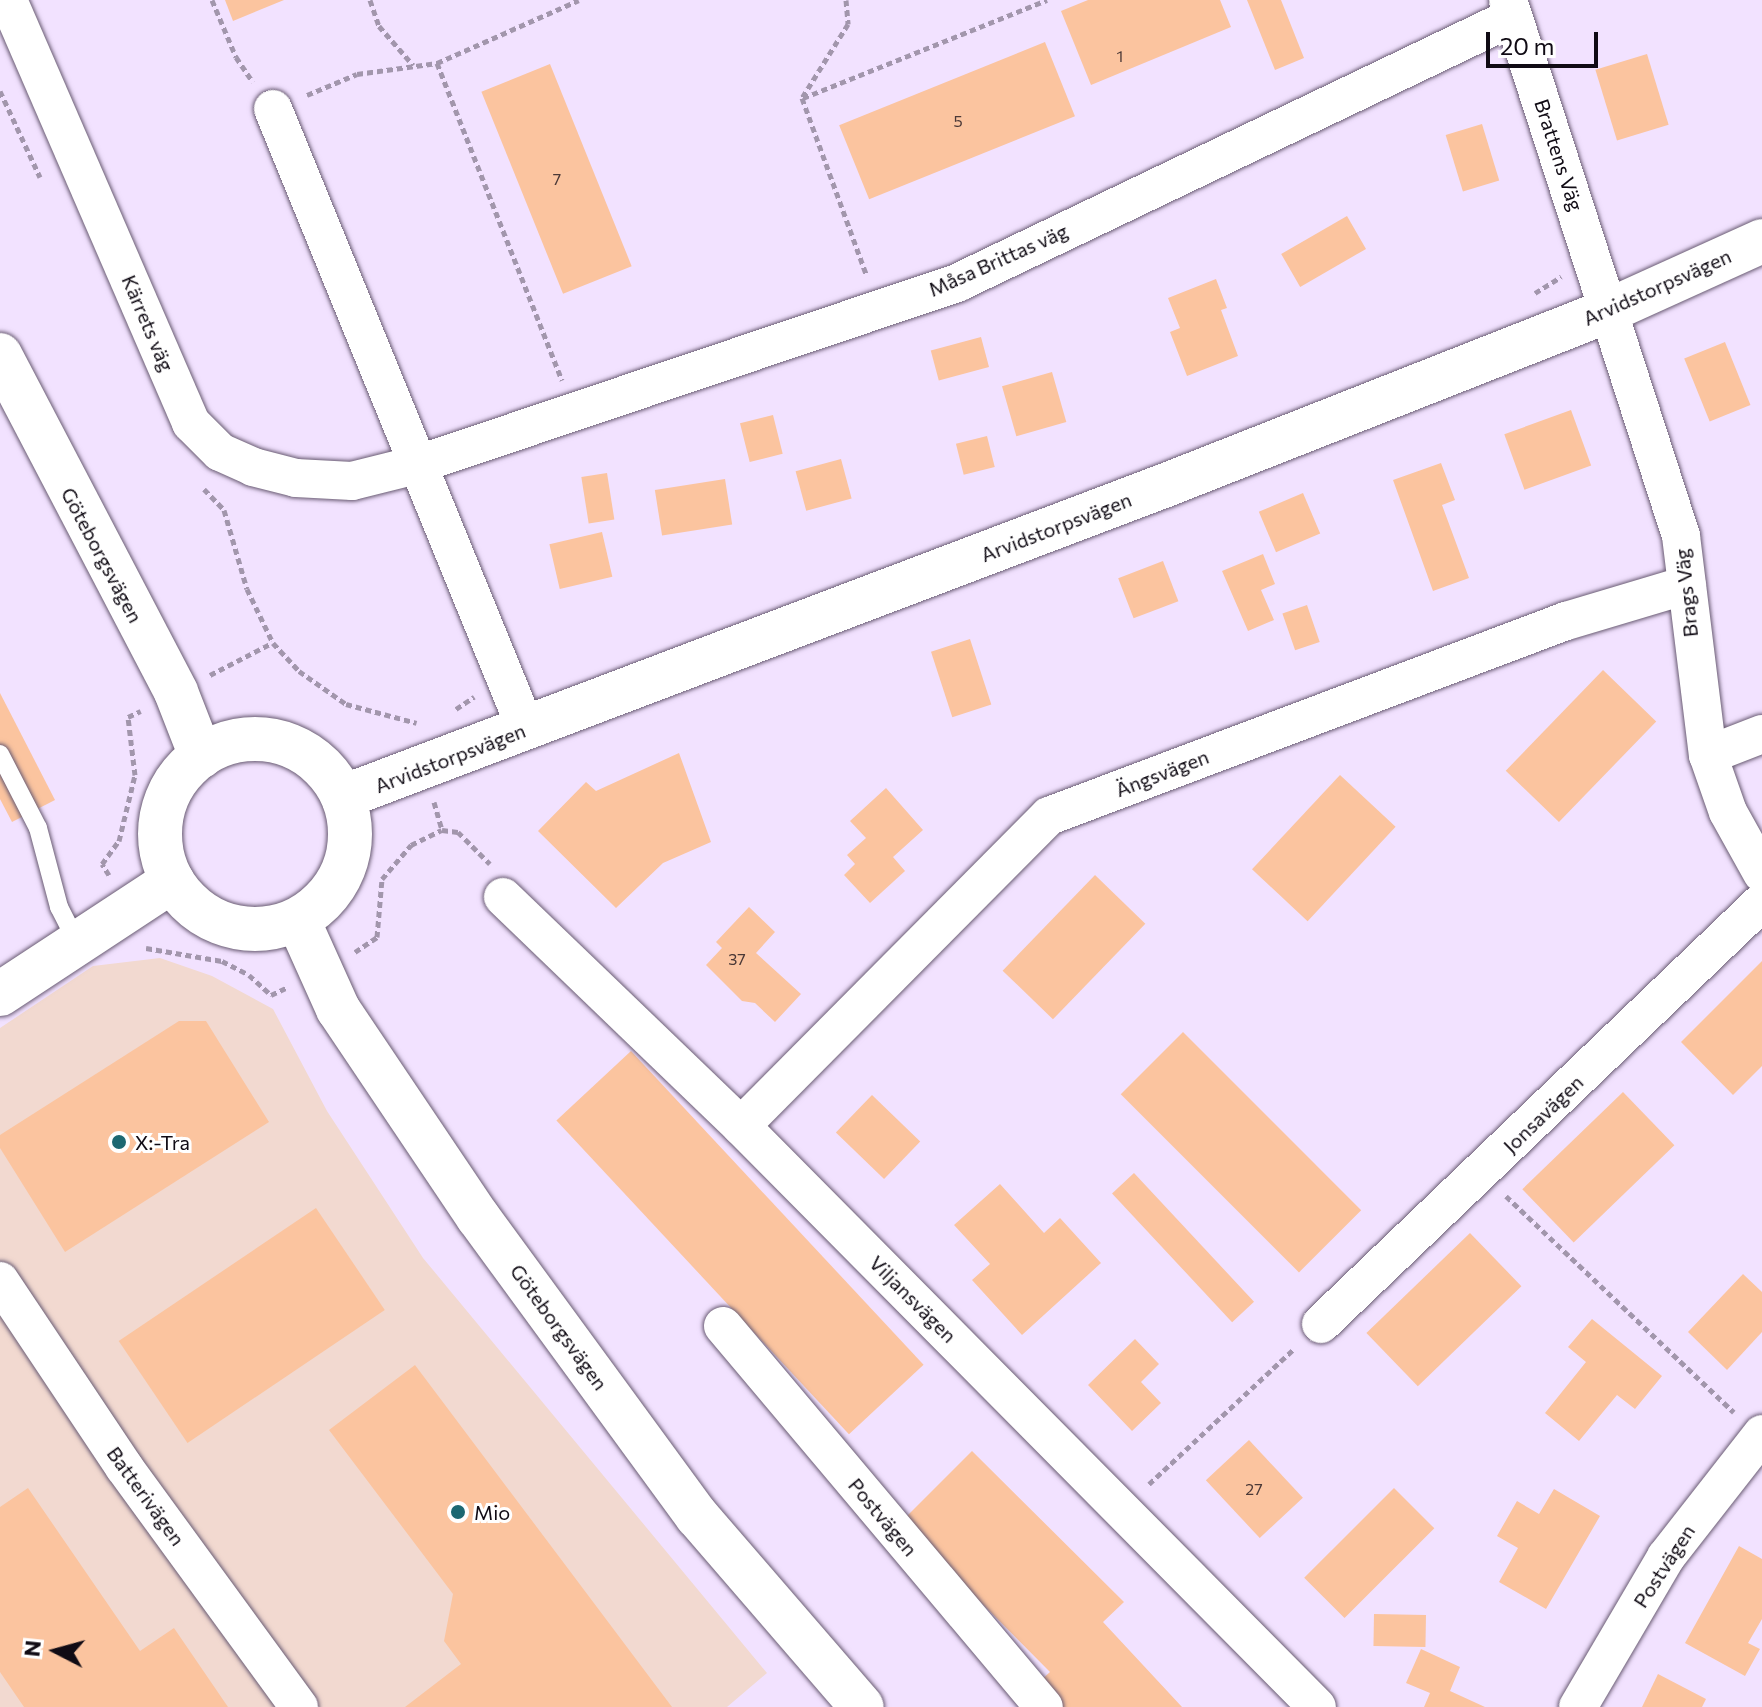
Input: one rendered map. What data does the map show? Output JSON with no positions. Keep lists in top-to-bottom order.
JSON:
{
  "streets": {
    "main road": ["Arvidstorpsvägen", "Göteborgsvägen"],
    "street": [
      "Brattens Väg",
      "Måsa Brittas väg",
      "Kärrets väg",
      "Brags Väg",
      "Ängsvägen",
      "Jonsavägen",
      "Viljansvägen",
      "Batterivägen",
      "Postvägen"
    ]
  },
  "crossings": [
    ["Brattens Väg", "Måsa Brittas väg"],
    ["Brattens Väg", "Arvidstorpsvägen"],
    ["Brattens Väg", "Brags Väg"],
    ["Måsa Brittas väg", "Kärrets väg"],
    ["Arvidstorpsvägen", "Göteborgsvägen"],
    ["Arvidstorpsvägen", "Brags Väg"],
    ["Brags Väg", "Ängsvägen"],
    ["Ängsvägen", "Viljansvägen"]
  ],
  "places": ["X:-Tra", "Mio"],
  "house_numbers": [
    "1",
    "5",
    "7",
    "37",
    "27"
  ],
  "scale_bar": "20 m",
  "north": "left"
}
